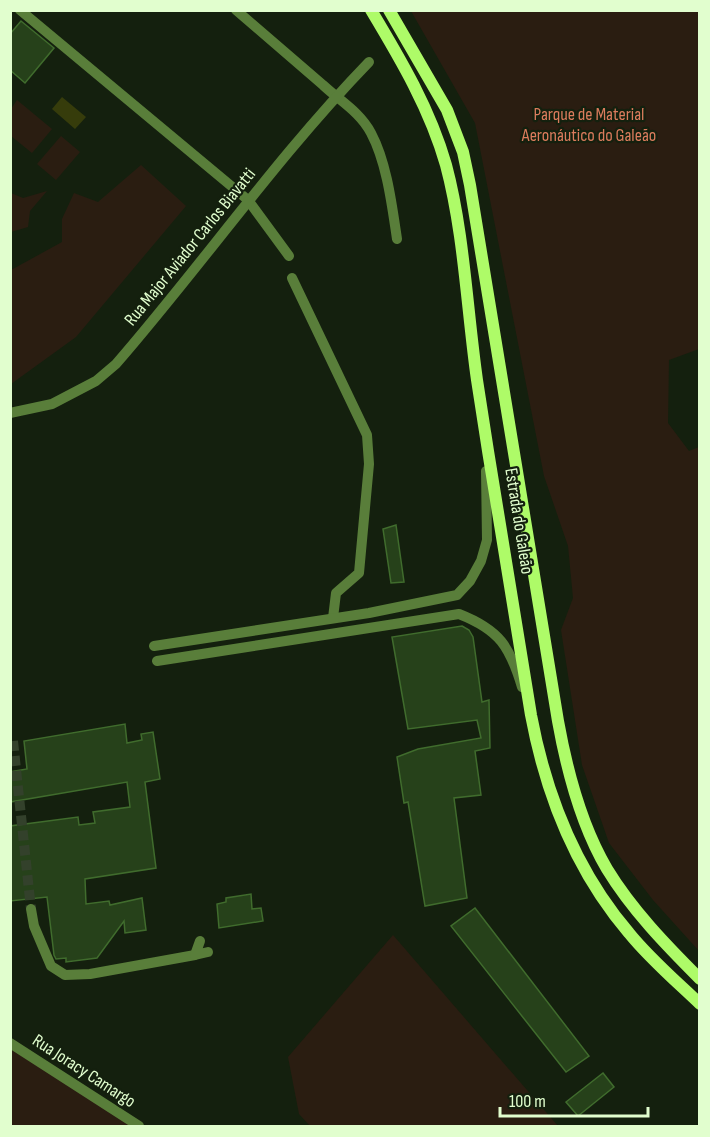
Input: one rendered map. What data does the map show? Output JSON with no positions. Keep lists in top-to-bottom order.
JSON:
{
  "streets": {
    "main road": ["Estrada do Galeão"],
    "street": ["Rua Major Aviador Carlos Biavatti", "Rua Joracy Camargo"]
  },
  "parks": ["Parque de Material Aeronáutico do Galeão"],
  "scale_bar": "100 m"
}
